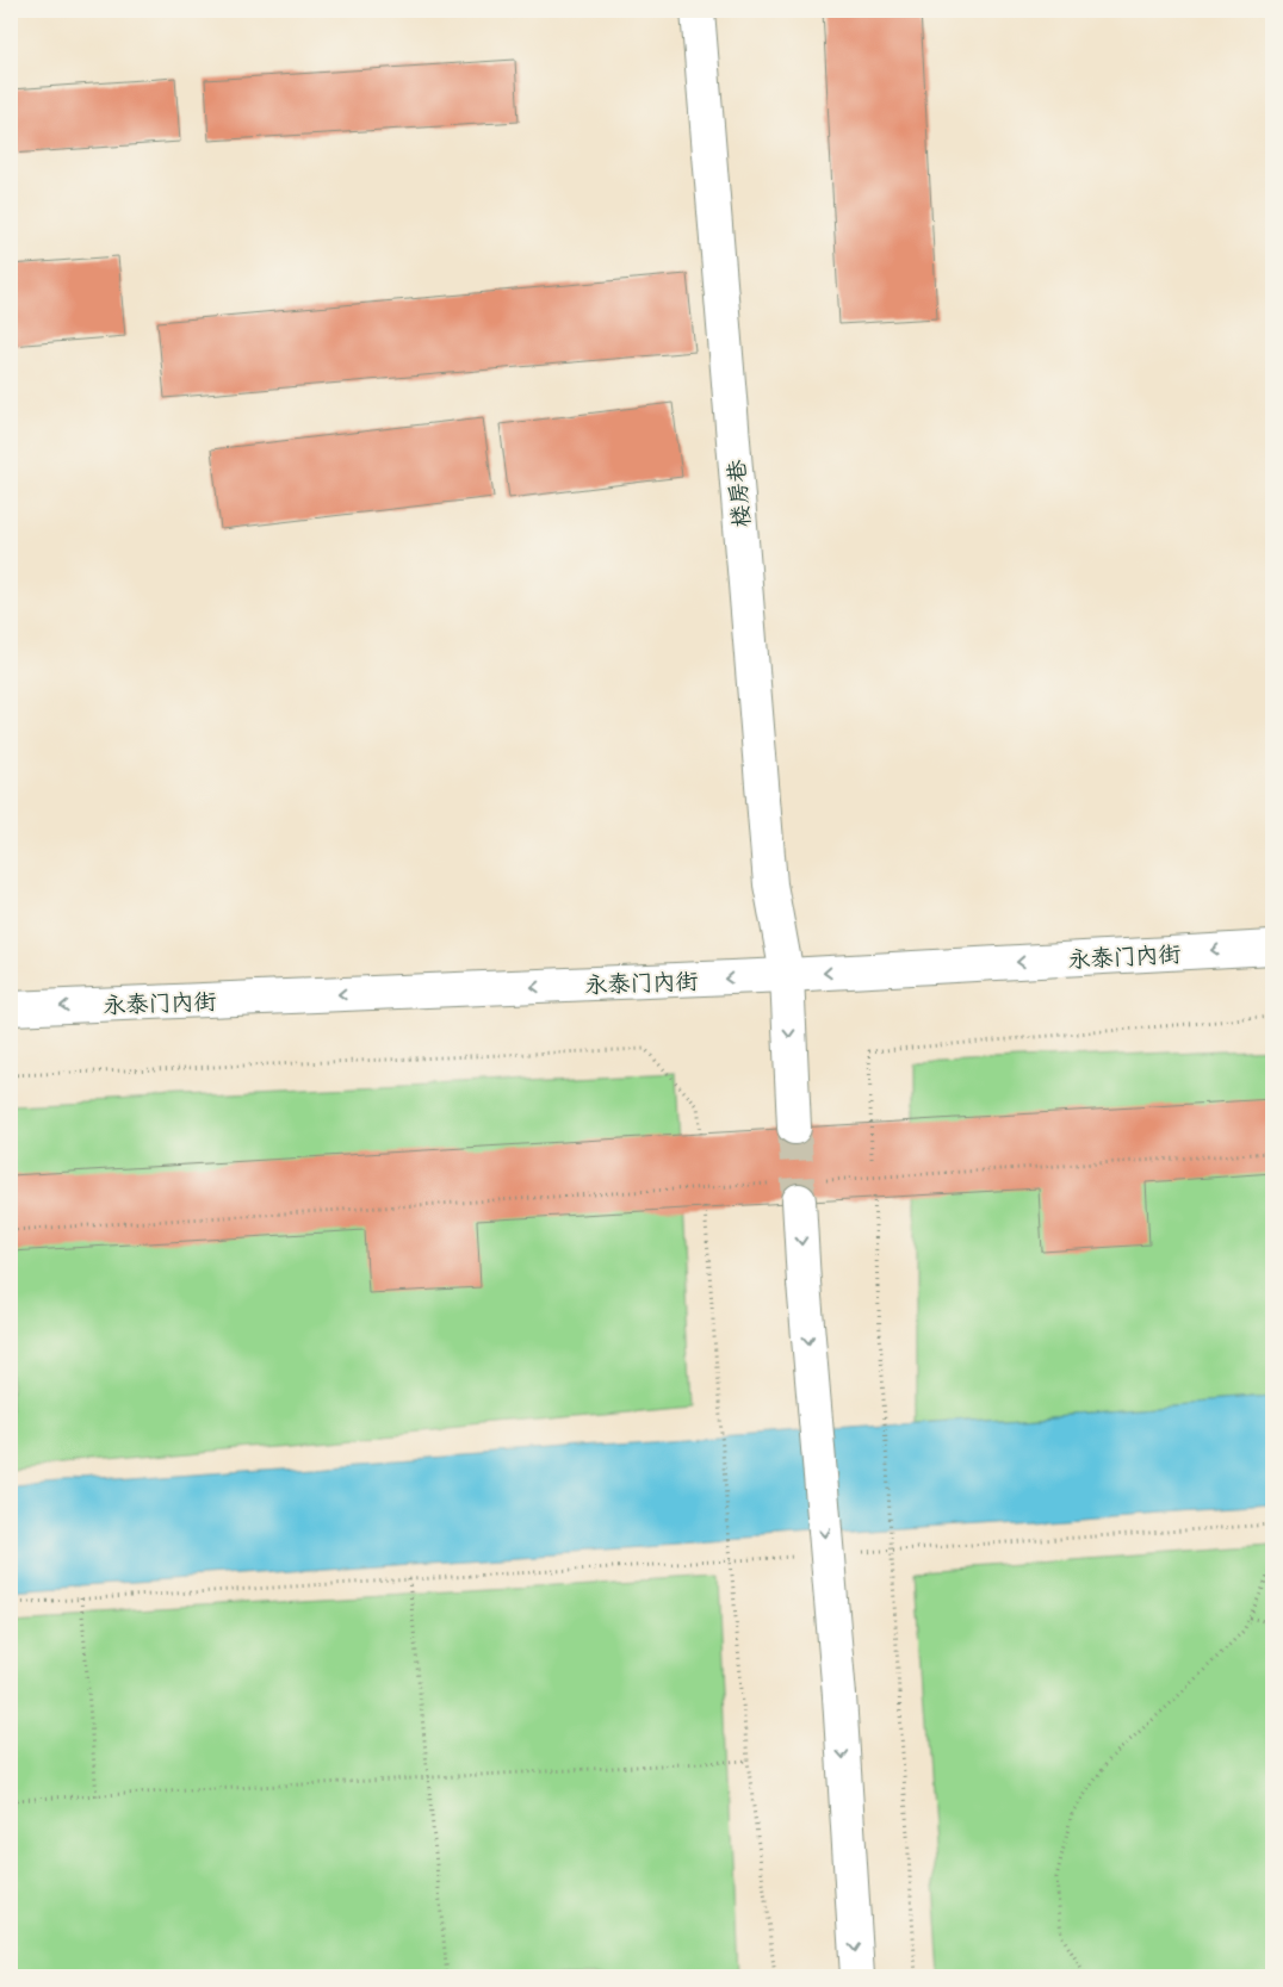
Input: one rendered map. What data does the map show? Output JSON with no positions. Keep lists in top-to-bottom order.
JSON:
{
  "streets": {
    "main road": ["楼房巷", "永泰门内街"]
  },
  "crossings": [
    ["楼房巷", "永泰门内街"]
  ],
  "one_way": ["永泰门内街"]
}
